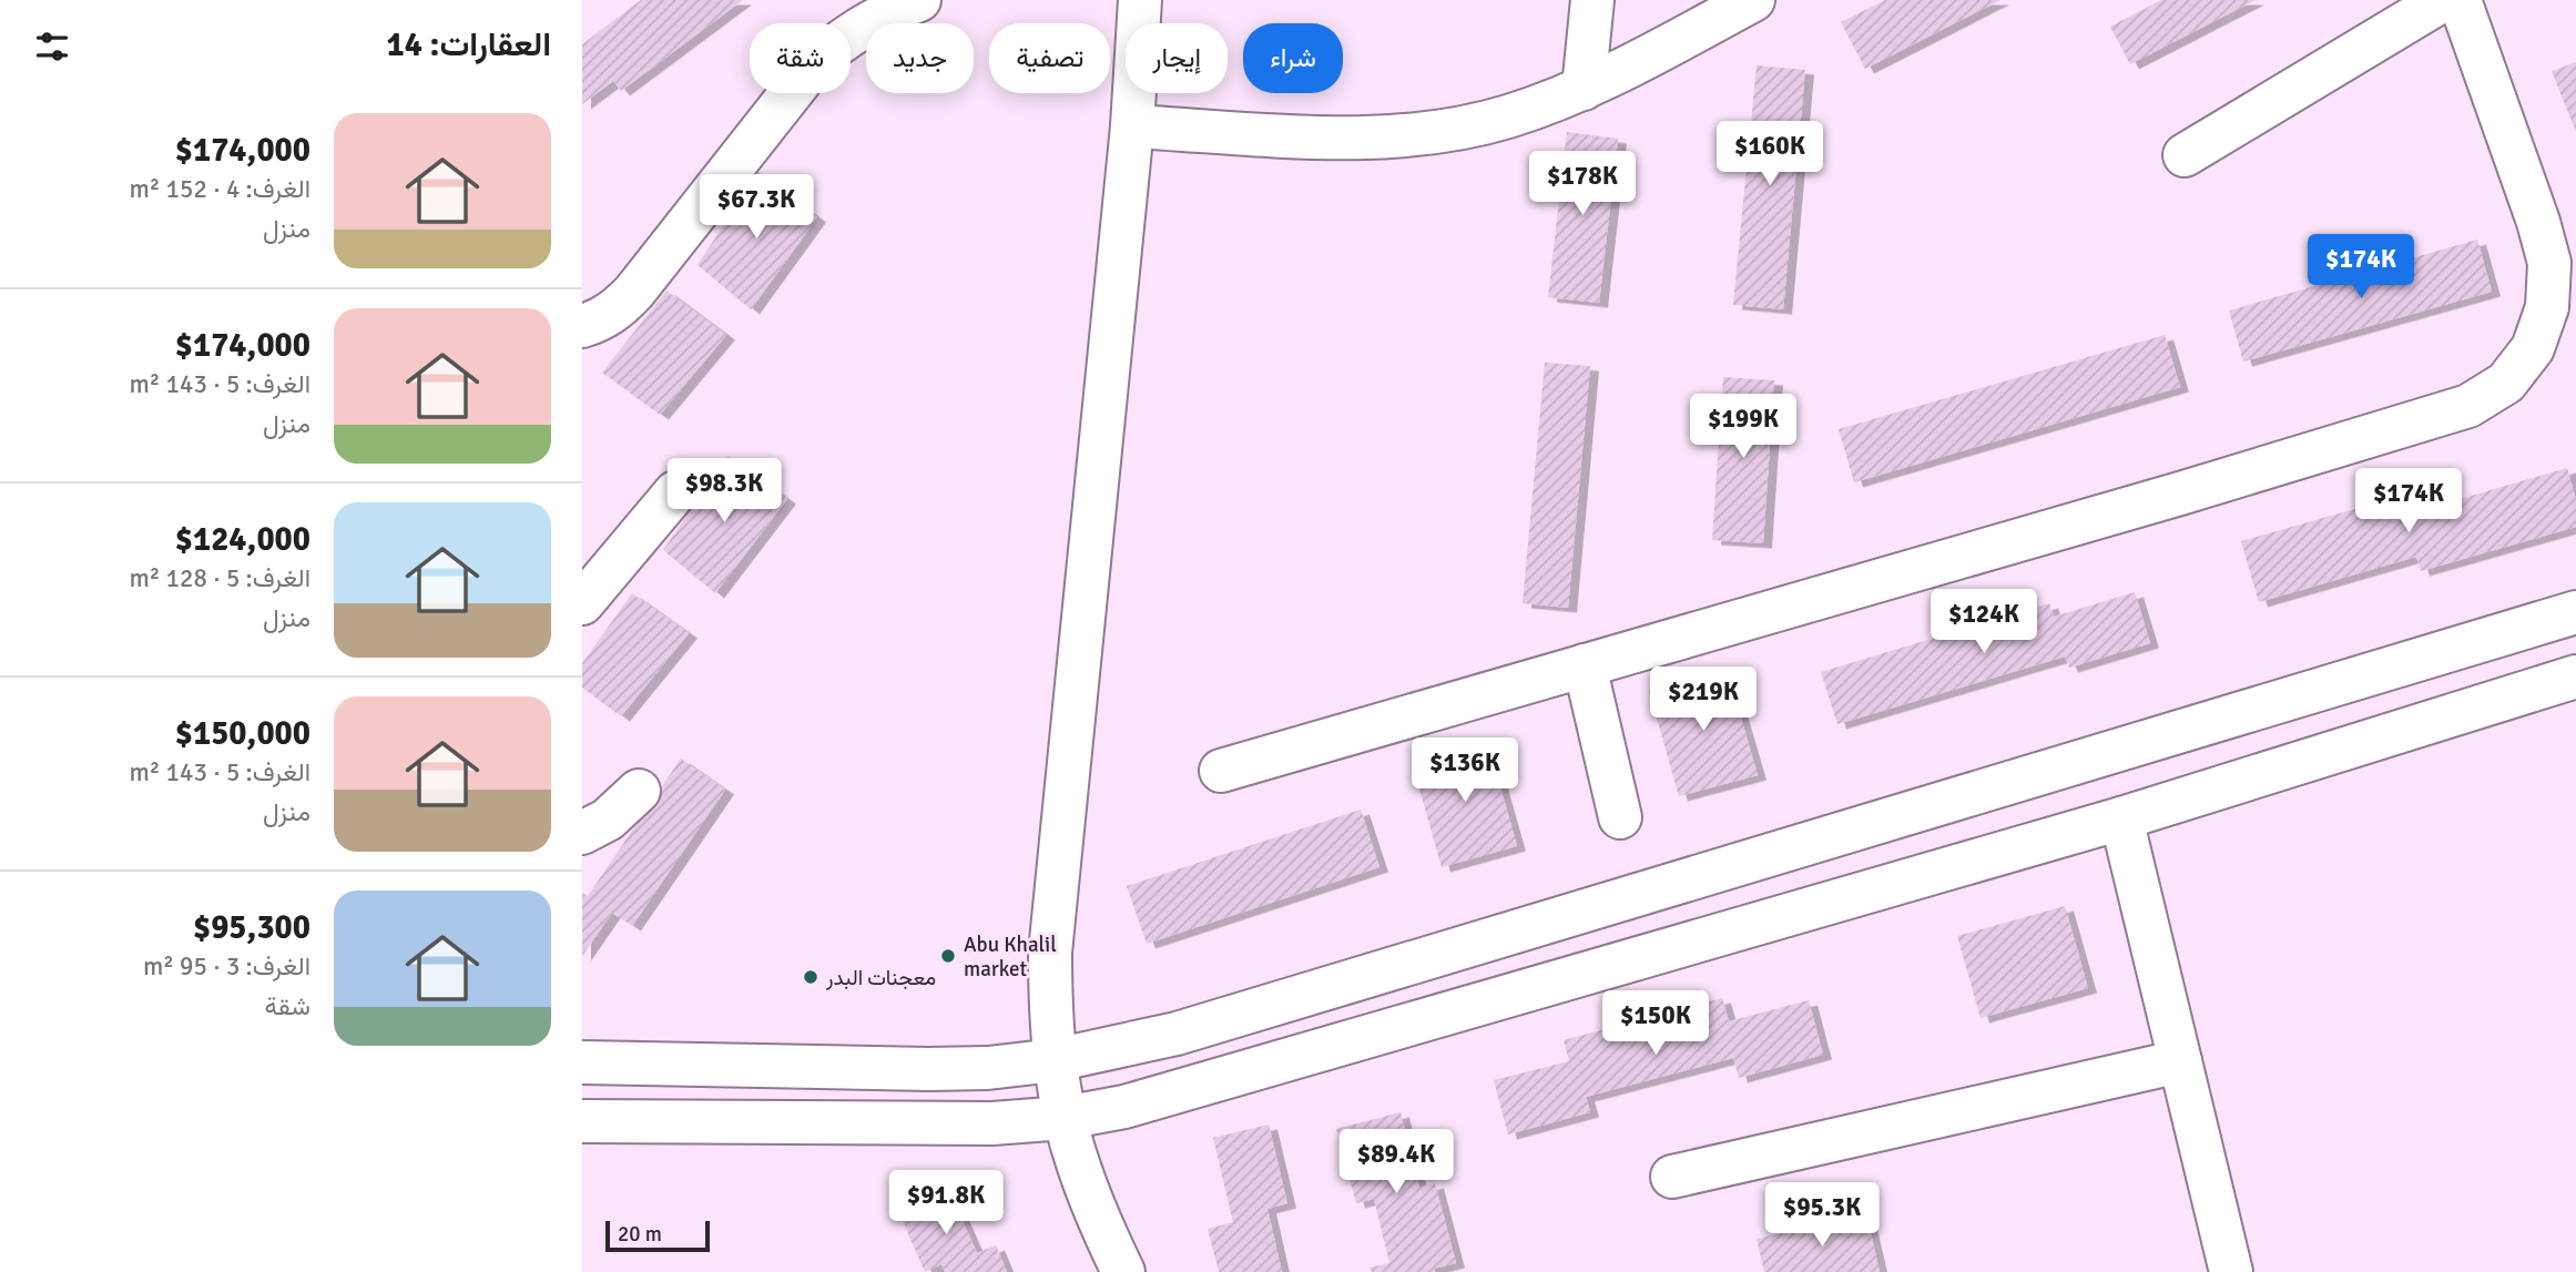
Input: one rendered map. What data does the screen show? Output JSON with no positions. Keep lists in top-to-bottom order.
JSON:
{
  "places": ["Abu Khalil market", "معجنات البدر"],
  "scale_bar": "20 m",
  "page": {
    "heading": "العقارات: 14",
    "chip": [
      "شراء",
      "إيجار",
      "تصفية",
      "جديد",
      "شقة"
    ],
    "list": [
      {
        "name": "$174,000",
        "note": "الغرف: 4 · 152 m² · منزل"
      },
      {
        "name": "$174,000",
        "note": "الغرف: 5 · 143 m² · منزل"
      },
      {
        "name": "$124,000",
        "note": "الغرف: 5 · 128 m² · منزل"
      },
      {
        "name": "$150,000",
        "note": "الغرف: 5 · 143 m² · منزل"
      },
      {
        "name": "$95,300",
        "note": "الغرف: 3 · 95 m² · شقة"
      }
    ],
    "price": [
      "$160K",
      "$178K",
      "$67.3K",
      "$174K",
      "$199K",
      "$98.3K",
      "$174K",
      "$124K",
      "$219K",
      "$136K",
      "$150K",
      "$89.4K",
      "$91.8K",
      "$95.3K"
    ],
    "scale": "20 m"
  }
}
